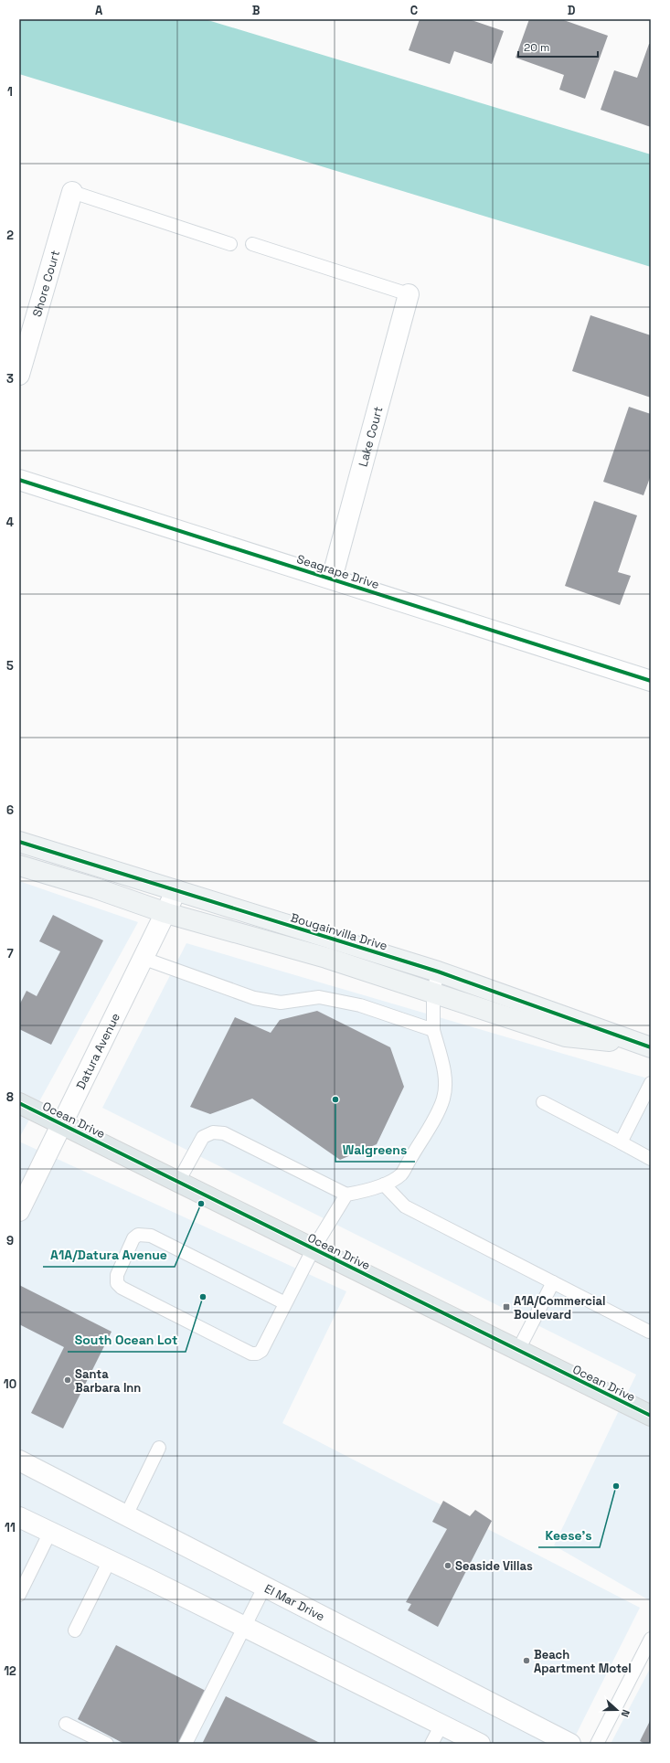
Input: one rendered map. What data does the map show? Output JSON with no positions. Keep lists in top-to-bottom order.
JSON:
{
  "streets": {
    "main road": ["Ocean Drive"],
    "street": [
      "Shore Court",
      "Lake Court",
      "Seagrape Drive",
      "Bougainvilla Drive",
      "Datura Avenue",
      "El Mar Drive"
    ]
  },
  "crossings": [
    ["Lake Court", "Seagrape Drive"],
    ["Bougainvilla Drive", "Datura Avenue"],
    ["Datura Avenue", "Ocean Drive"]
  ],
  "places": {
    "other": [
      "Walgreens",
      "A1A/Datura Avenue",
      "South Ocean Lot",
      "Santa Barbara Inn",
      "Keese's",
      "Seaside Villas",
      "Beach Apartment Motel"
    ],
    "transit": ["A1A/Commercial Boulevard"]
  },
  "scale_bar": "20 m",
  "north": "right",
  "grid": {
    "columns": [
      "A",
      "B",
      "C",
      "D"
    ],
    "rows": [
      "1",
      "2",
      "3",
      "4",
      "5",
      "6",
      "7",
      "8",
      "9",
      "10",
      "11",
      "12"
    ]
  }
}
